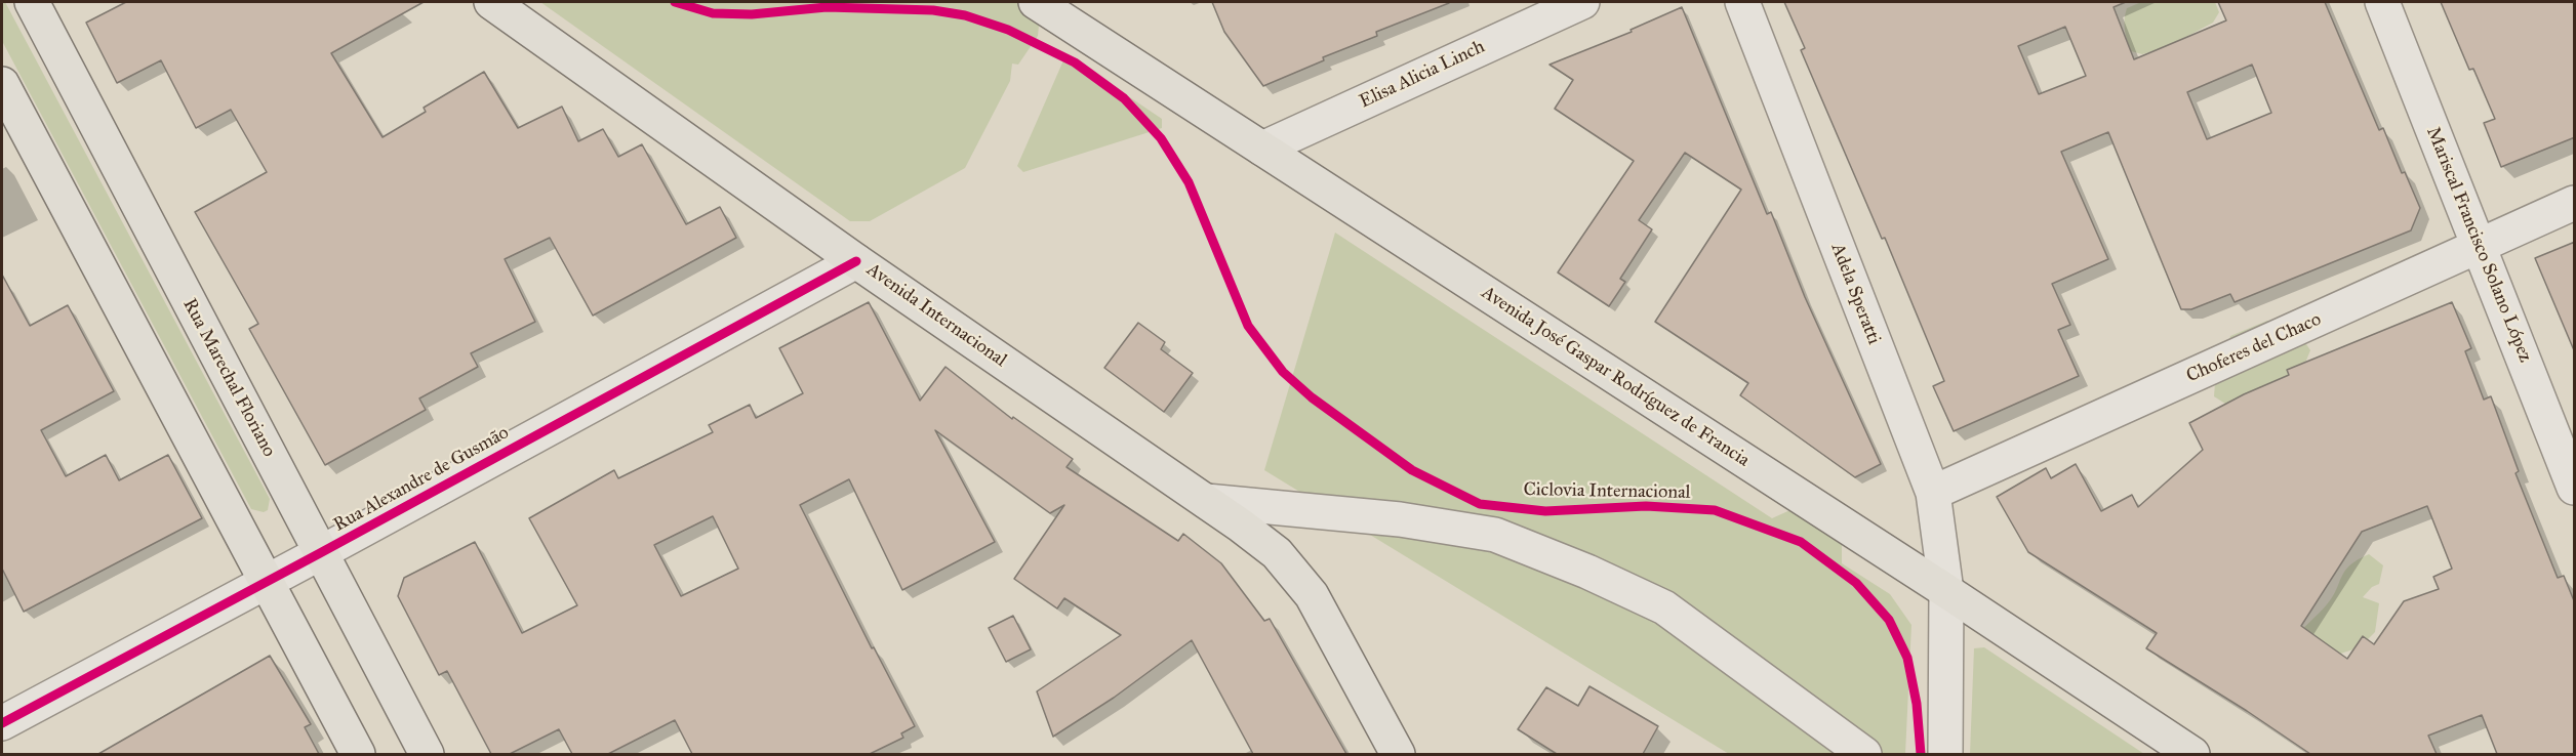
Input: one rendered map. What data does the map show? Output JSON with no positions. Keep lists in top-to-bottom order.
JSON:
{
  "streets": {
    "main road": ["Avenida Internacional", "Avenida José Gaspar Rodríguez de Francia", "Rua Marechal Floriano"],
    "street": [
      "Elisa Alicia Linch",
      "Mariscal Francisco Solano López",
      "Adela Speratti",
      "Choferes del Chaco",
      "Rua Alexandre de Gusmão"
    ],
    "cycle path": ["Ciclovia Internacional"]
  },
  "crossings": [
    ["Elisa Alicia Linch", "Avenida José Gaspar Rodríguez de Francia"],
    ["Mariscal Francisco Solano López", "Choferes del Chaco"],
    ["Adela Speratti", "Choferes del Chaco"],
    ["Adela Speratti", "Avenida José Gaspar Rodríguez de Francia"],
    ["Avenida Internacional", "Rua Alexandre de Gusmão"],
    ["Rua Marechal Floriano", "Rua Alexandre de Gusmão"]
  ]
}
